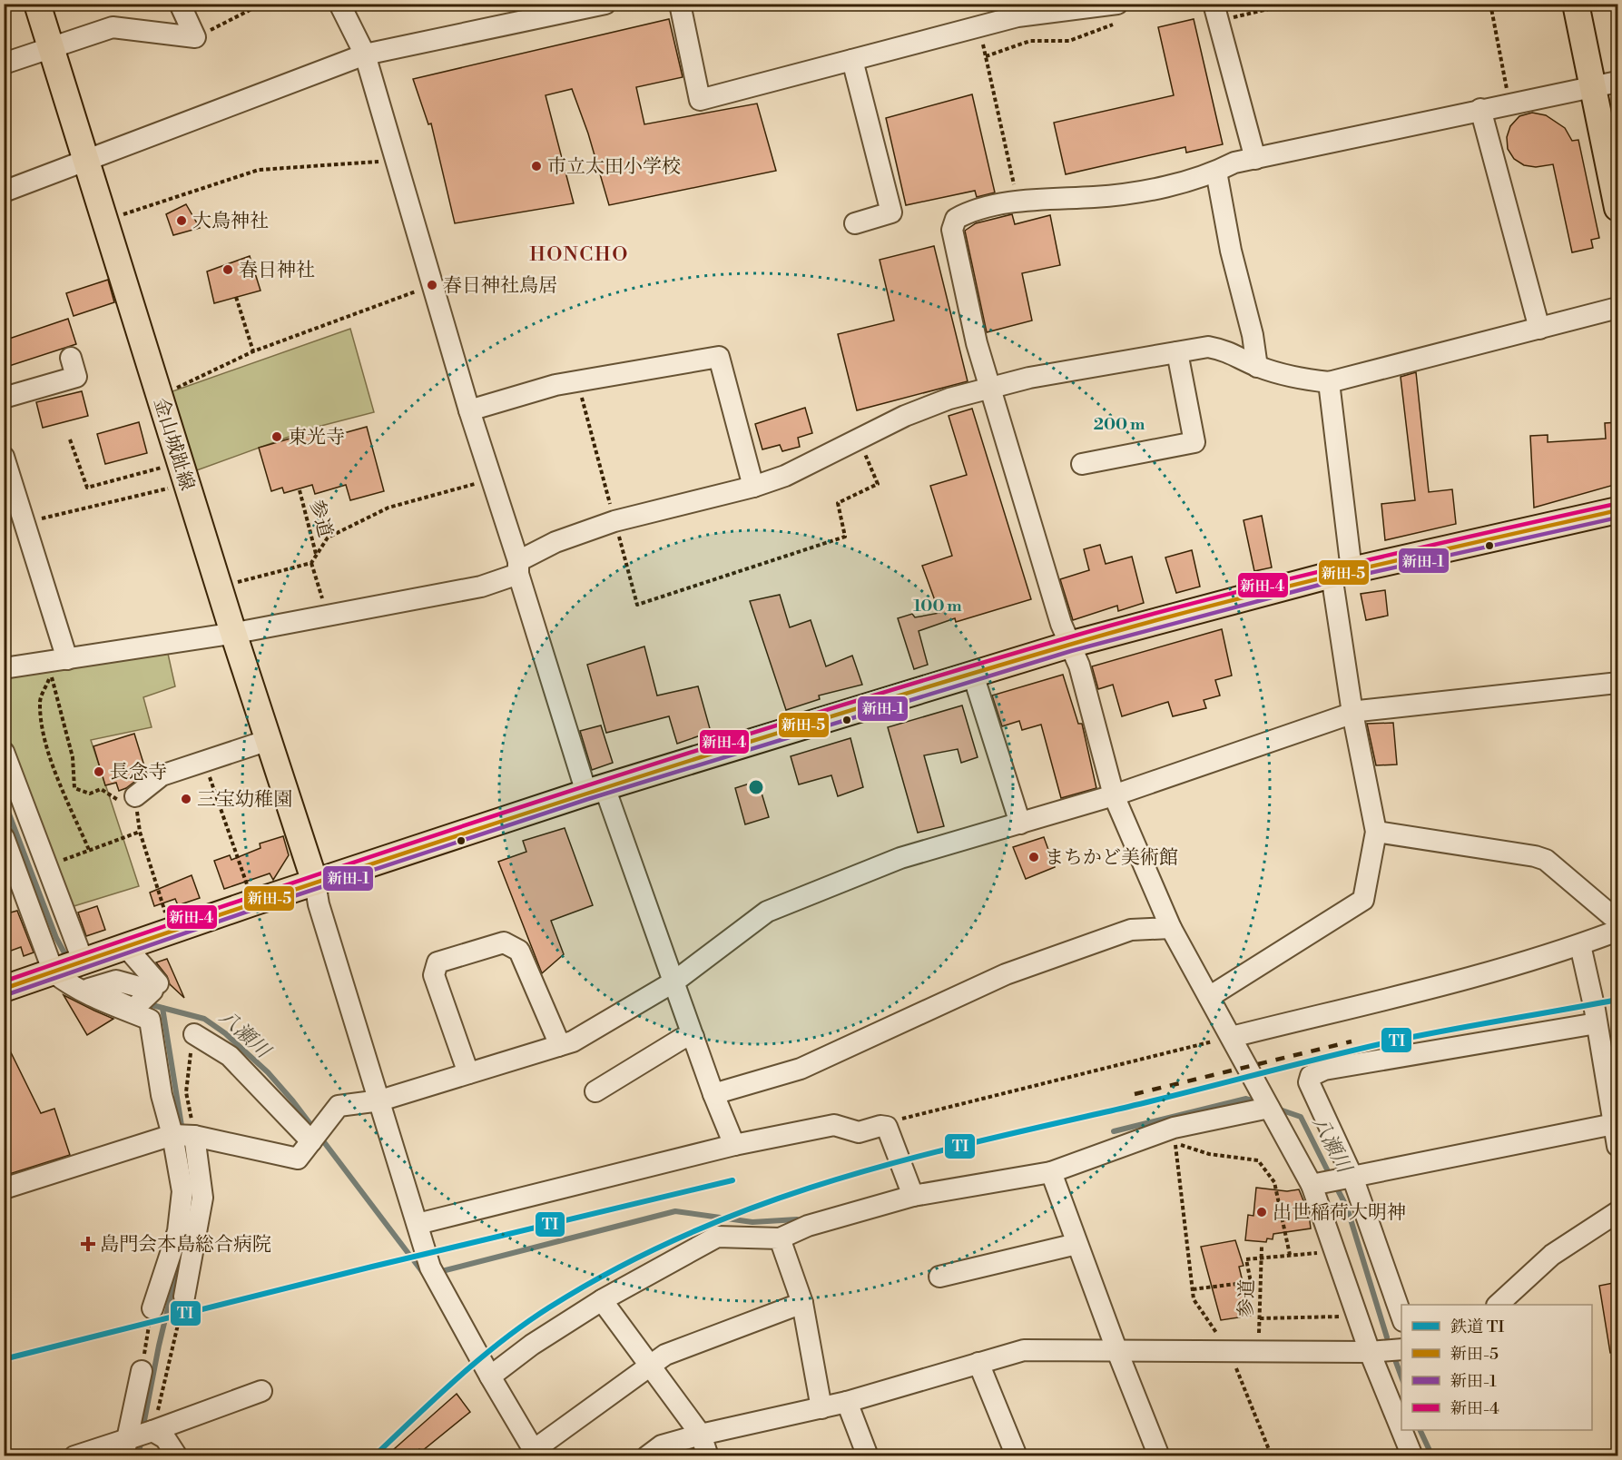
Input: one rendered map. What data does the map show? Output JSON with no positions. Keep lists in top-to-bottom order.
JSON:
{
  "streets": {
    "main road": ["金山城趾線"],
    "path": ["参道"]
  },
  "districts": ["HONCHO"],
  "water": ["八瀬川"],
  "places": {
    "other": [
      "市立太田小学校",
      "大鳥神社",
      "春日神社",
      "春日神社鳥居",
      "東光寺",
      "長念寺",
      "三宝幼稚園",
      "まちかど美術館",
      "出世稲荷大明神"
    ],
    "health": ["島門会本島総合病院"]
  },
  "lines": [
    "transit line 新田-4",
    "transit line 新田-5",
    "transit line 新田-1",
    "rail line TI"
  ],
  "legend": [
    "鉄道 TI",
    "新田-5",
    "新田-1",
    "新田-4"
  ],
  "rings": ["200 m", "100 m"]
}
